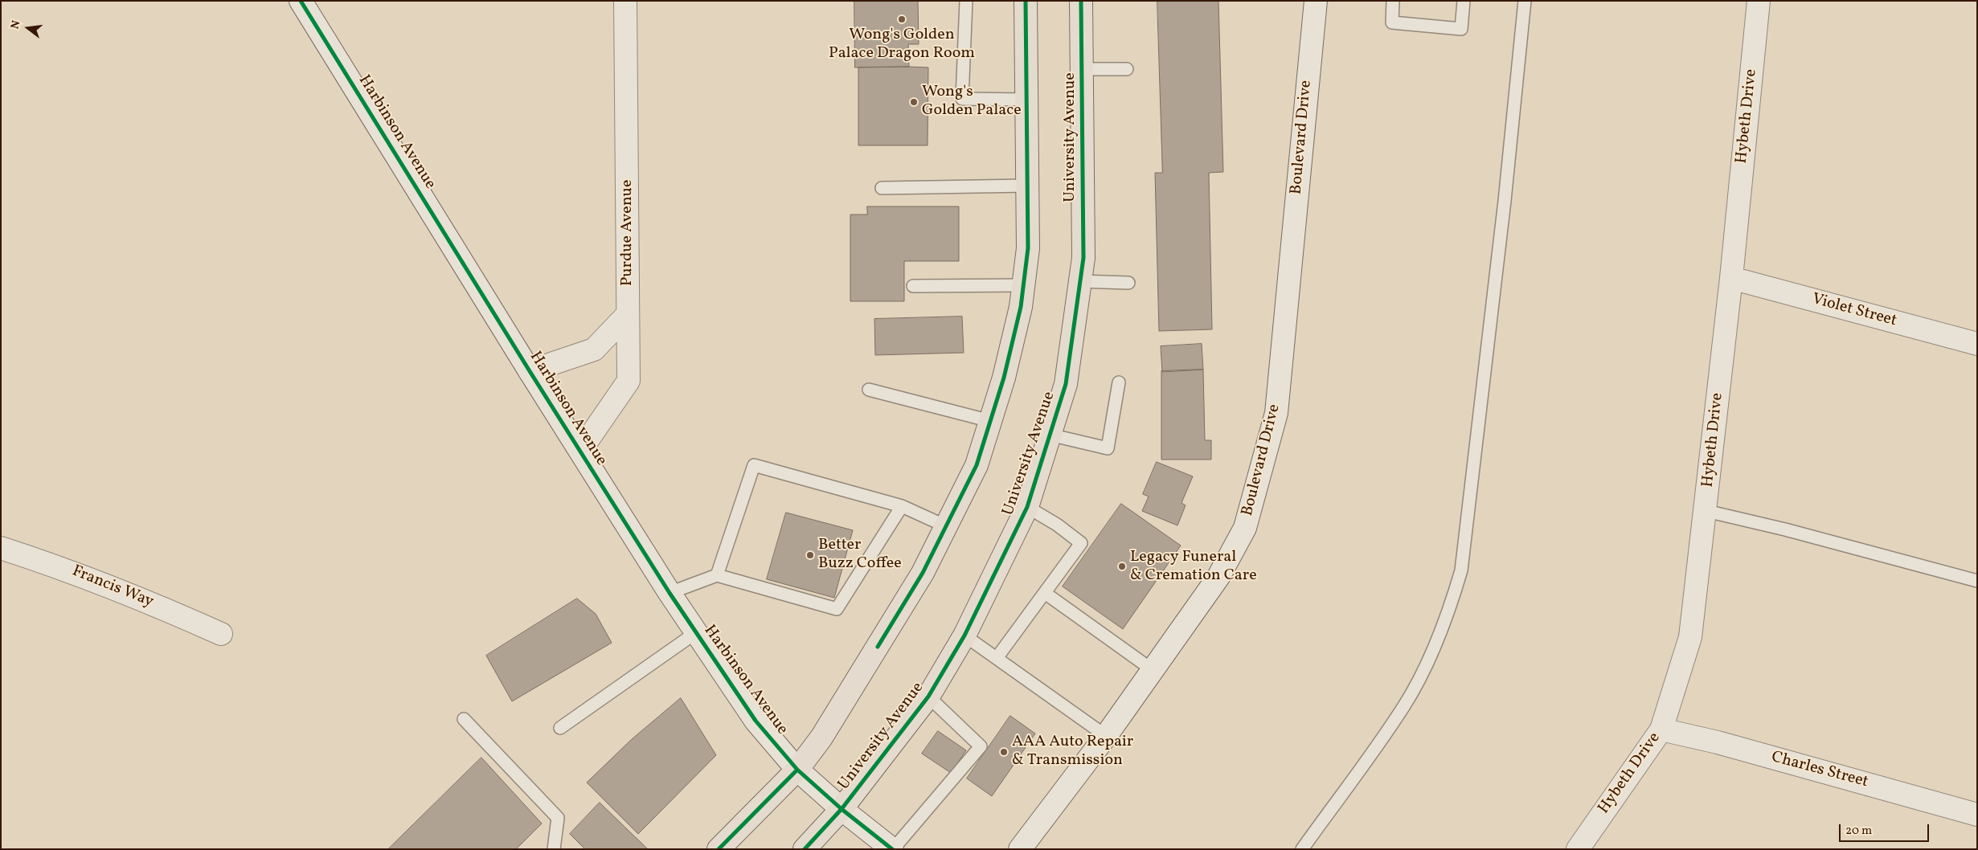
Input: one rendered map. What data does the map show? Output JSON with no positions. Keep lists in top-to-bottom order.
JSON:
{
  "streets": {
    "main road": ["University Avenue"],
    "street": [
      "Hybeth Drive",
      "Harbinson Avenue",
      "Boulevard Drive",
      "Purdue Avenue",
      "Violet Street",
      "Francis Way",
      "Charles Street"
    ]
  },
  "crossings": [
    ["Hybeth Drive", "Violet Street"],
    ["Hybeth Drive", "Charles Street"],
    ["Harbinson Avenue", "University Avenue"],
    ["Harbinson Avenue", "Purdue Avenue"]
  ],
  "places": [
    "Wong's Golden Palace Dragon Room",
    "Wong's Golden Palace",
    "Better Buzz Coffee",
    "Legacy Funeral & Cremation Care",
    "AAA Auto Repair & Transmission"
  ],
  "scale_bar": "20 m",
  "north": "left"
}
